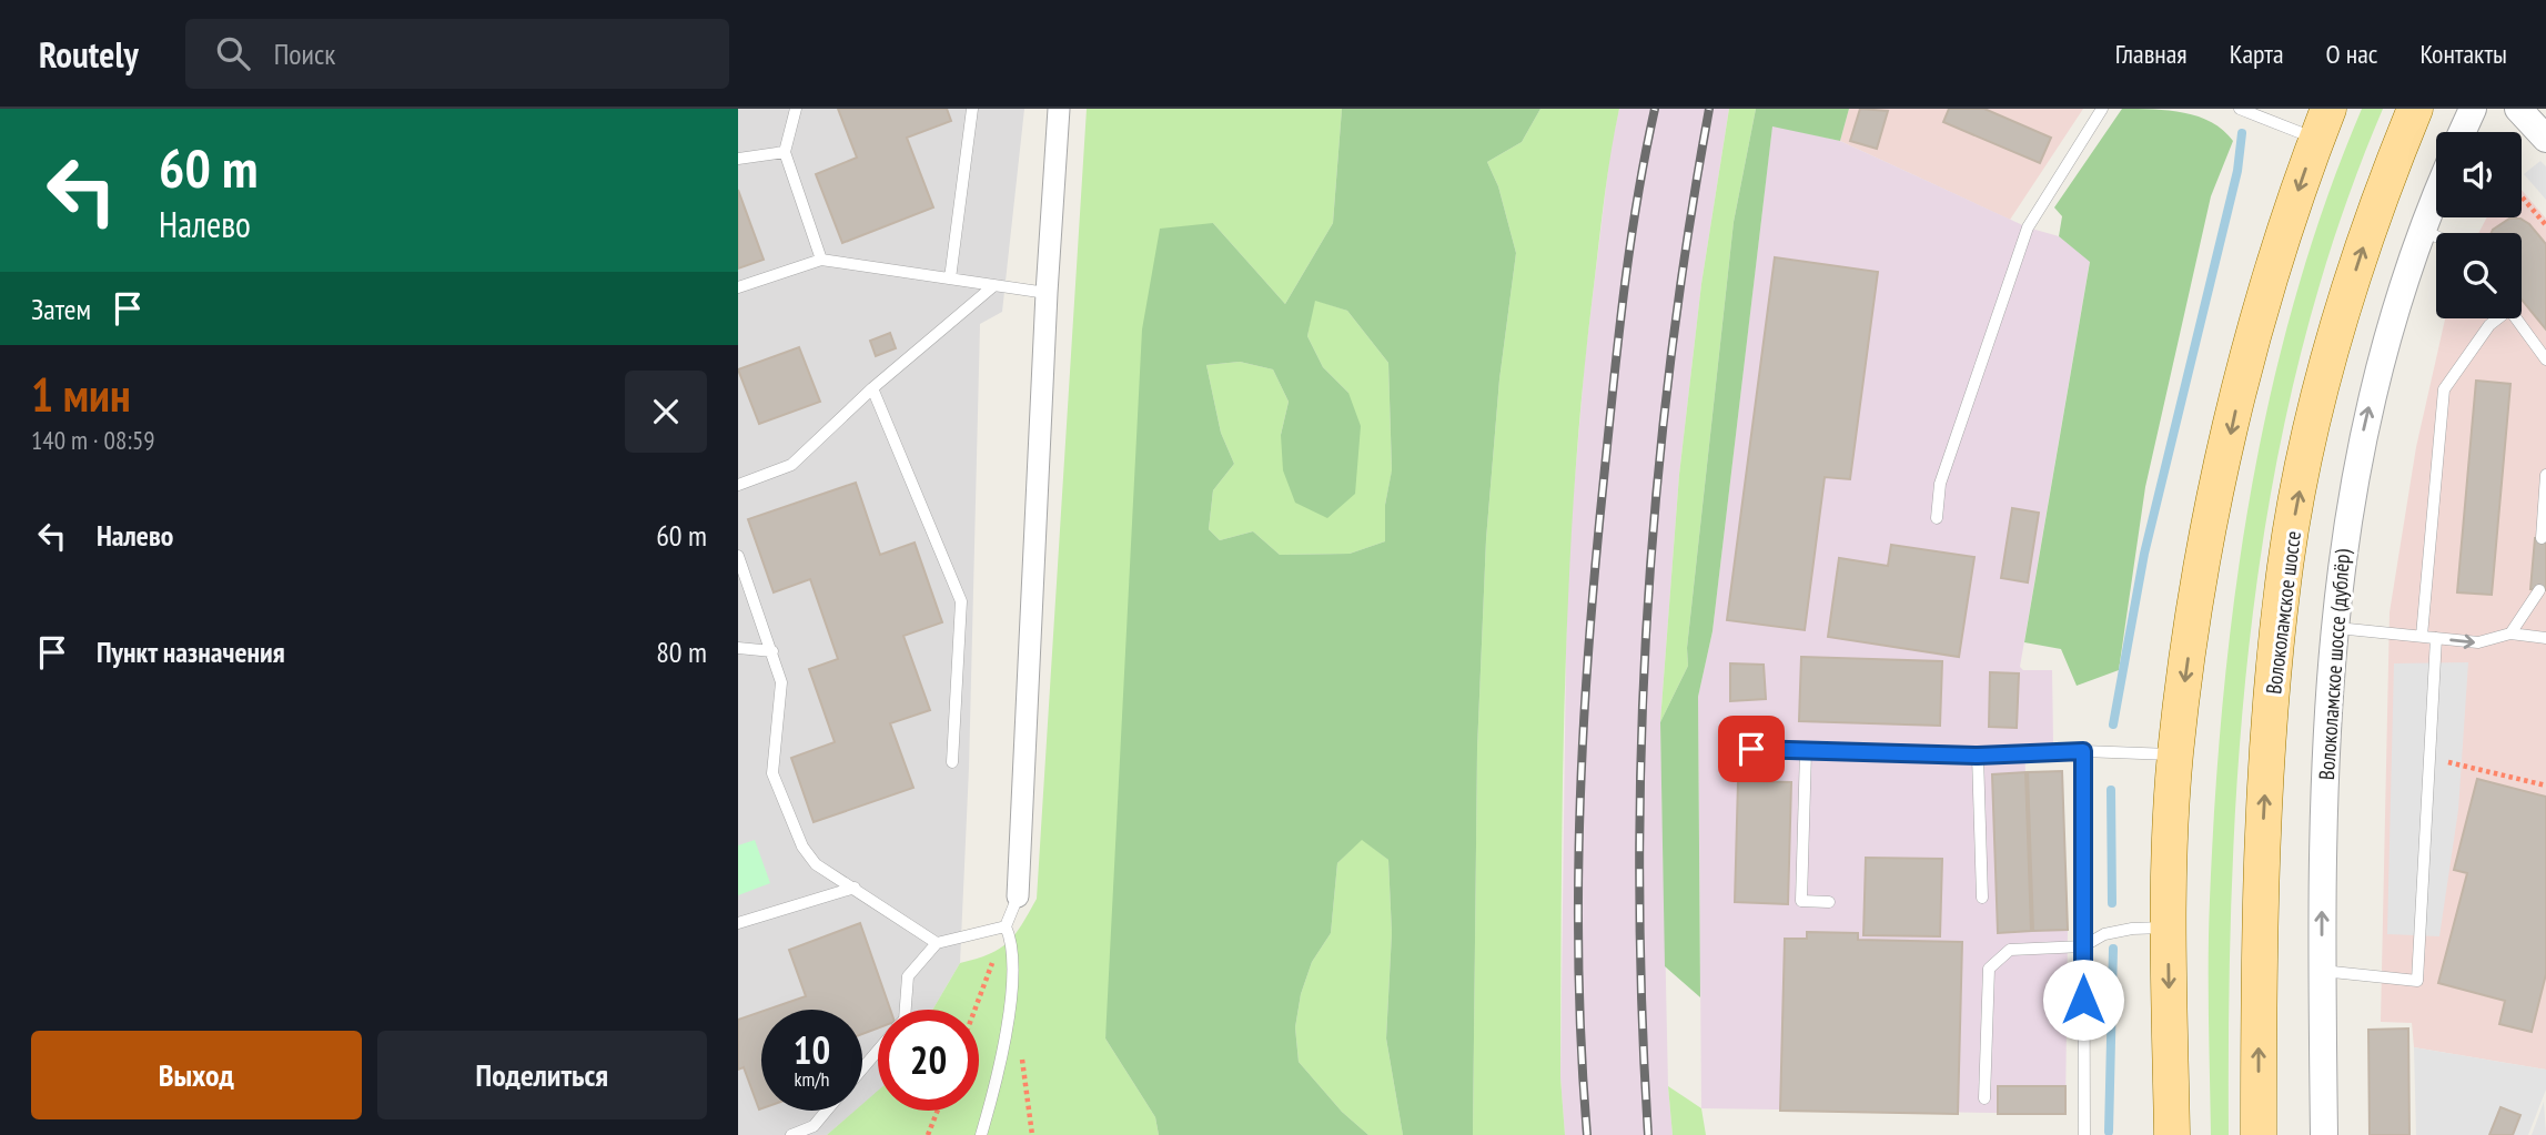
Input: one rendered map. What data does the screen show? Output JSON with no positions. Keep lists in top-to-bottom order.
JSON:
{
  "streets": {
    "main road": ["Волоколамское шоссе"],
    "street": ["Волоколамское шоссе (дублёр)"]
  },
  "one_way": ["Волоколамское шоссе (дублёр)"],
  "page": {
    "header": "Routely",
    "search": "Поиск",
    "nav": [
      "Главная",
      "Карта",
      "О нас",
      "Контакты"
    ],
    "turn": ["60 m", "Налево"],
    "then": "Затем",
    "heading": ["1 мин", "140 m · 08:59"],
    "list": [
      {
        "name": "Налево",
        "value": "60 m"
      },
      {
        "name": "Пункт назначения",
        "value": "80 m"
      }
    ],
    "speed": "10 km/h",
    "limit": "20",
    "buttons": ["Выход", "Поделиться"]
  }
}
